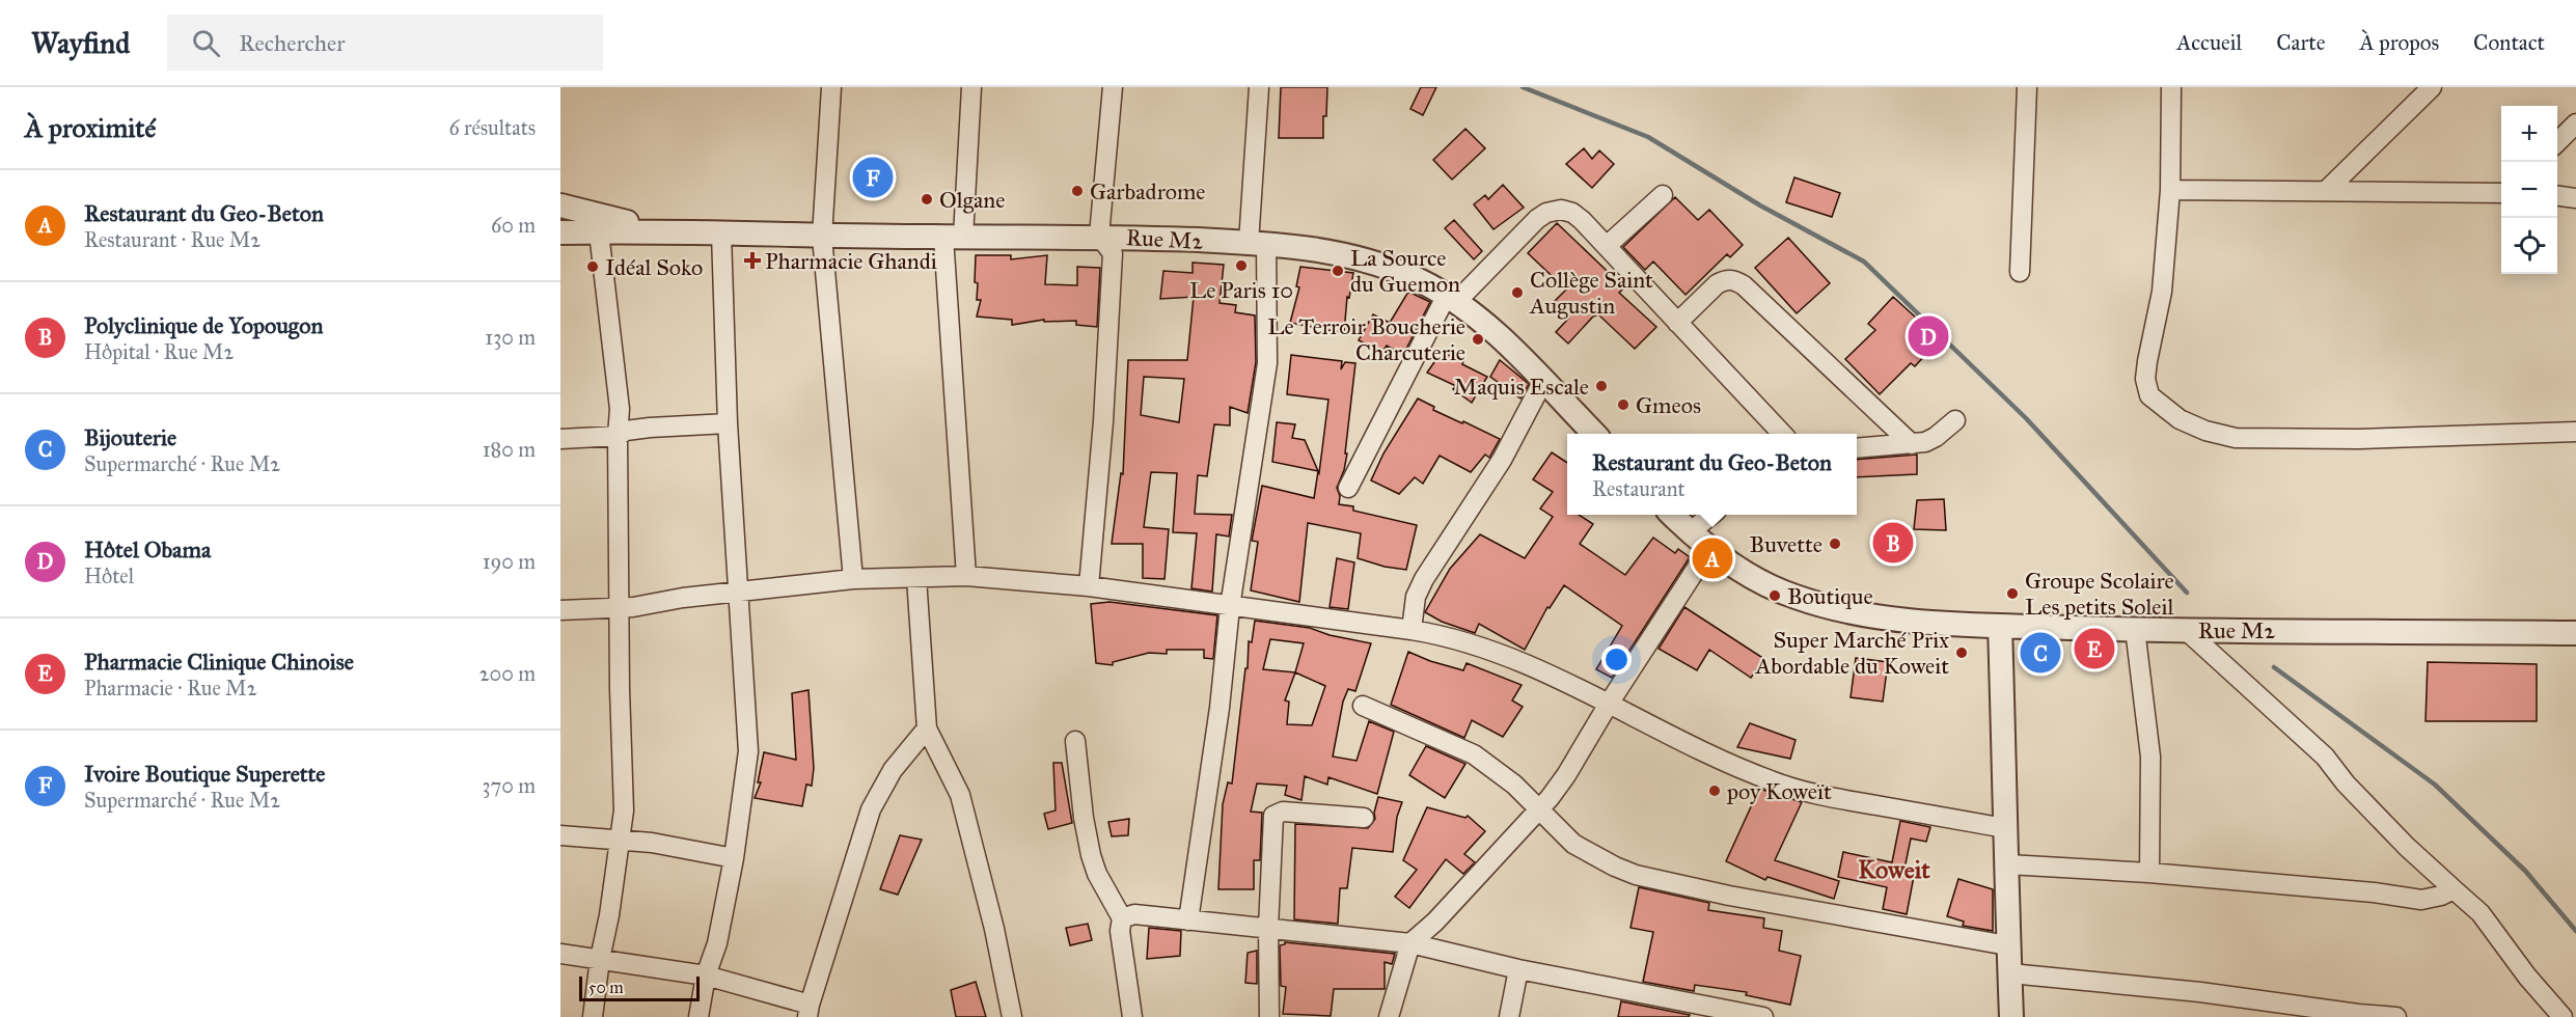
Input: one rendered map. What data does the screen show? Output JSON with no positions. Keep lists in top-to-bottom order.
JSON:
{
  "streets": {
    "street": ["Rue M2"]
  },
  "districts": ["Koweit"],
  "places": {
    "other": [
      "Garbadrome",
      "Olgane",
      "Le Paris 10",
      "Idéal Soko",
      "La Source du Guemon",
      "Collège Saint Augustin",
      "Le Terroir Boucherie Charcuterie",
      "Maquis Escale",
      "Gmeos",
      "Buvette",
      "Groupe Scolaire Les petits Soleil",
      "Boutique",
      "Super Marché Prix Abordable du Koweit",
      "poy Koweït"
    ],
    "health": ["Pharmacie Ghandi"]
  },
  "scale_bar": "50 m",
  "page": {
    "header": "Wayfind",
    "search": "Rechercher",
    "nav": [
      "Accueil",
      "Carte",
      "À propos",
      "Contact"
    ],
    "heading": ["À proximité", "6 résultats"],
    "map_buttons": ["+", "−"],
    "pins": [
      "F",
      "D",
      "B",
      "A",
      "E",
      "C"
    ],
    "list": [
      {
        "mark": "A",
        "name": "Restaurant du Geo-Beton",
        "note": "Restaurant · Rue M2",
        "value": "60 m"
      },
      {
        "mark": "B",
        "name": "Polyclinique de Yopougon",
        "note": "Hôpital · Rue M2",
        "value": "130 m"
      },
      {
        "mark": "C",
        "name": "Bijouterie",
        "note": "Supermarché · Rue M2",
        "value": "180 m"
      },
      {
        "mark": "D",
        "name": "Hôtel Obama",
        "note": "Hôtel",
        "value": "190 m"
      },
      {
        "mark": "E",
        "name": "Pharmacie Clinique Chinoise",
        "note": "Pharmacie · Rue M2",
        "value": "200 m"
      },
      {
        "mark": "F",
        "name": "Ivoire Boutique Superette",
        "note": "Supermarché · Rue M2",
        "value": "370 m"
      }
    ],
    "popup": ["Restaurant du Geo-Beton", "Restaurant"],
    "scale": "50 m"
  }
}
